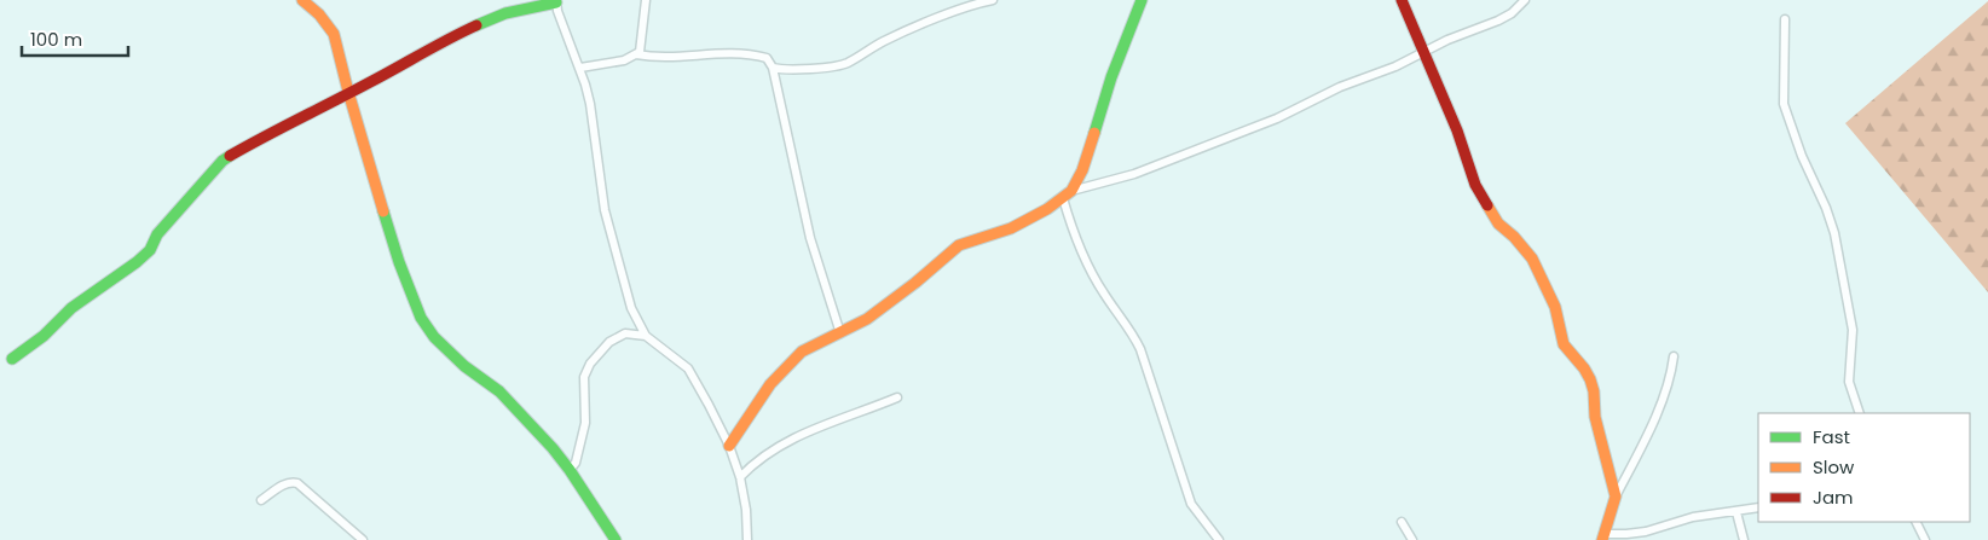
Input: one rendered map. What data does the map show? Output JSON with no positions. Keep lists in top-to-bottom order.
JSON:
{
  "legend": ["Fast", "Slow", "Jam"],
  "scale_bar": "100 m"
}
